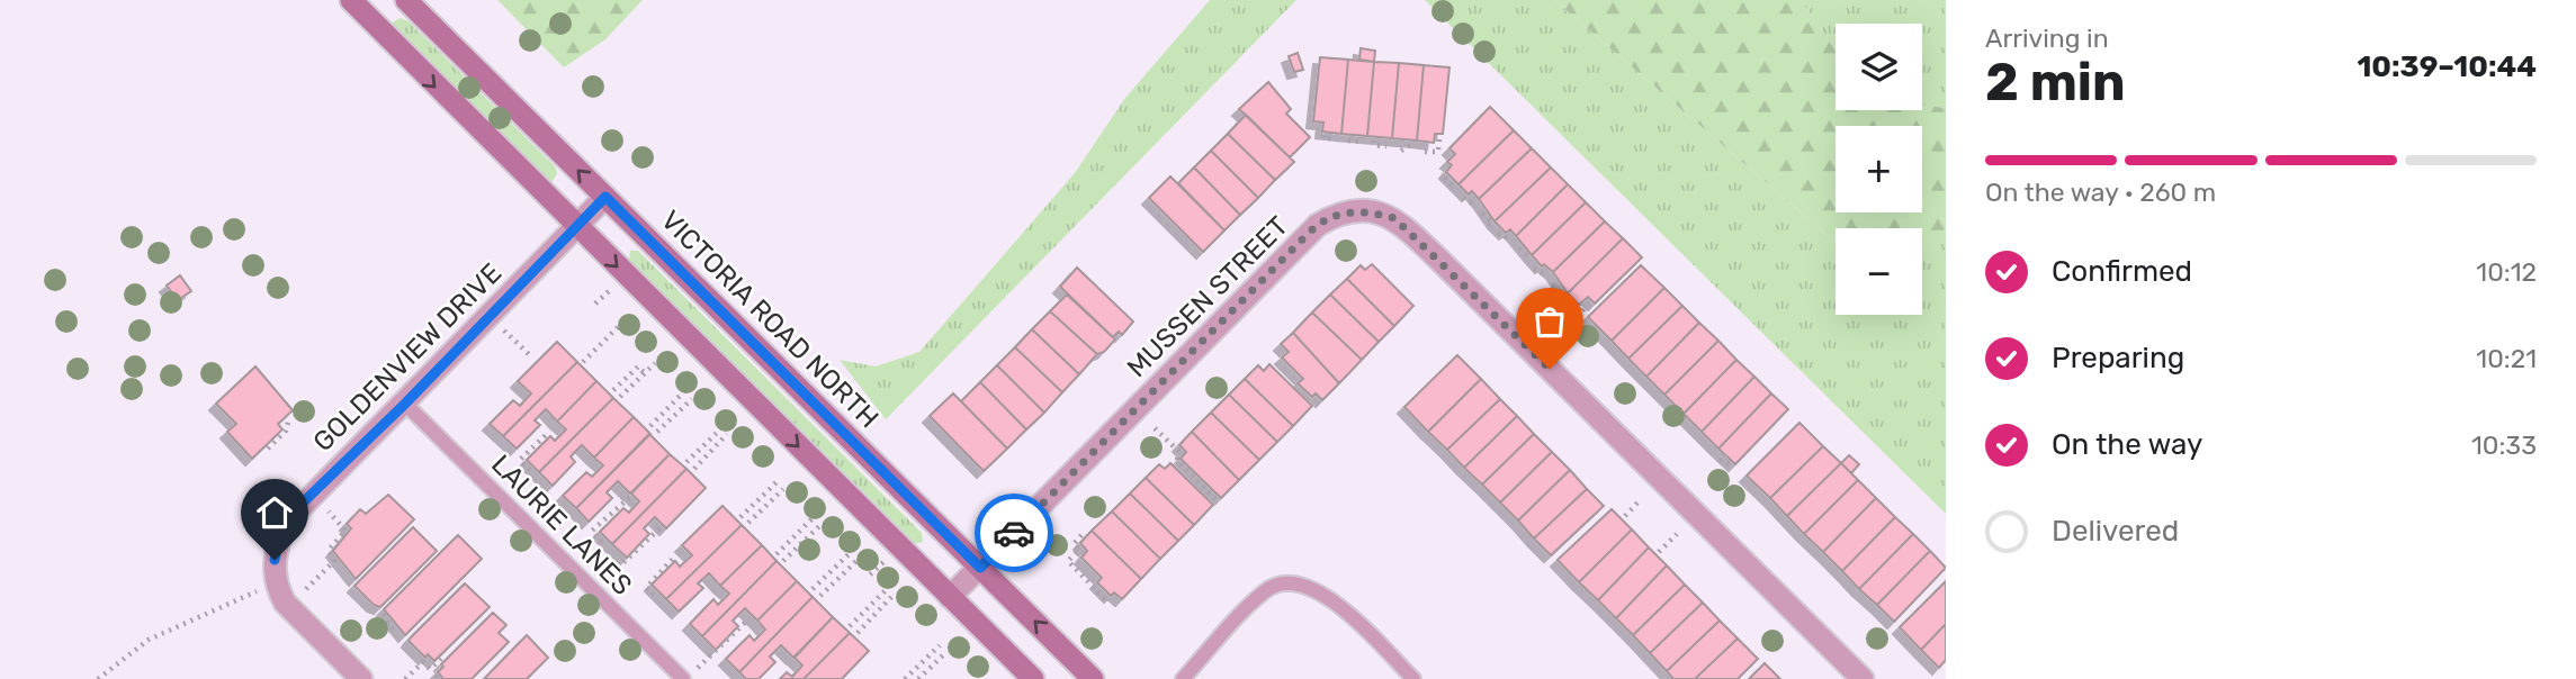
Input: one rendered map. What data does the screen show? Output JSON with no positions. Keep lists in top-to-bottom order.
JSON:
{
  "streets": {
    "main road": ["VICTORIA ROAD NORTH"],
    "street": ["MUSSEN STREET", "GOLDENVIEW DRIVE"],
    "lane": ["LAURIE LANES"]
  },
  "crossings": [
    ["MUSSEN STREET", "VICTORIA ROAD NORTH"],
    ["VICTORIA ROAD NORTH", "GOLDENVIEW DRIVE"],
    ["GOLDENVIEW DRIVE", "LAURIE LANES"]
  ],
  "page": {
    "heading": ["2 min", "Arriving in", "10:39–10:44"],
    "map_buttons": ["+", "−"],
    "bar": "On the way · 260 m",
    "list": [
      ["Confirmed", "10:12"],
      ["Preparing", "10:21"],
      ["On the way", "10:33"],
      "Delivered"
    ]
  }
}
